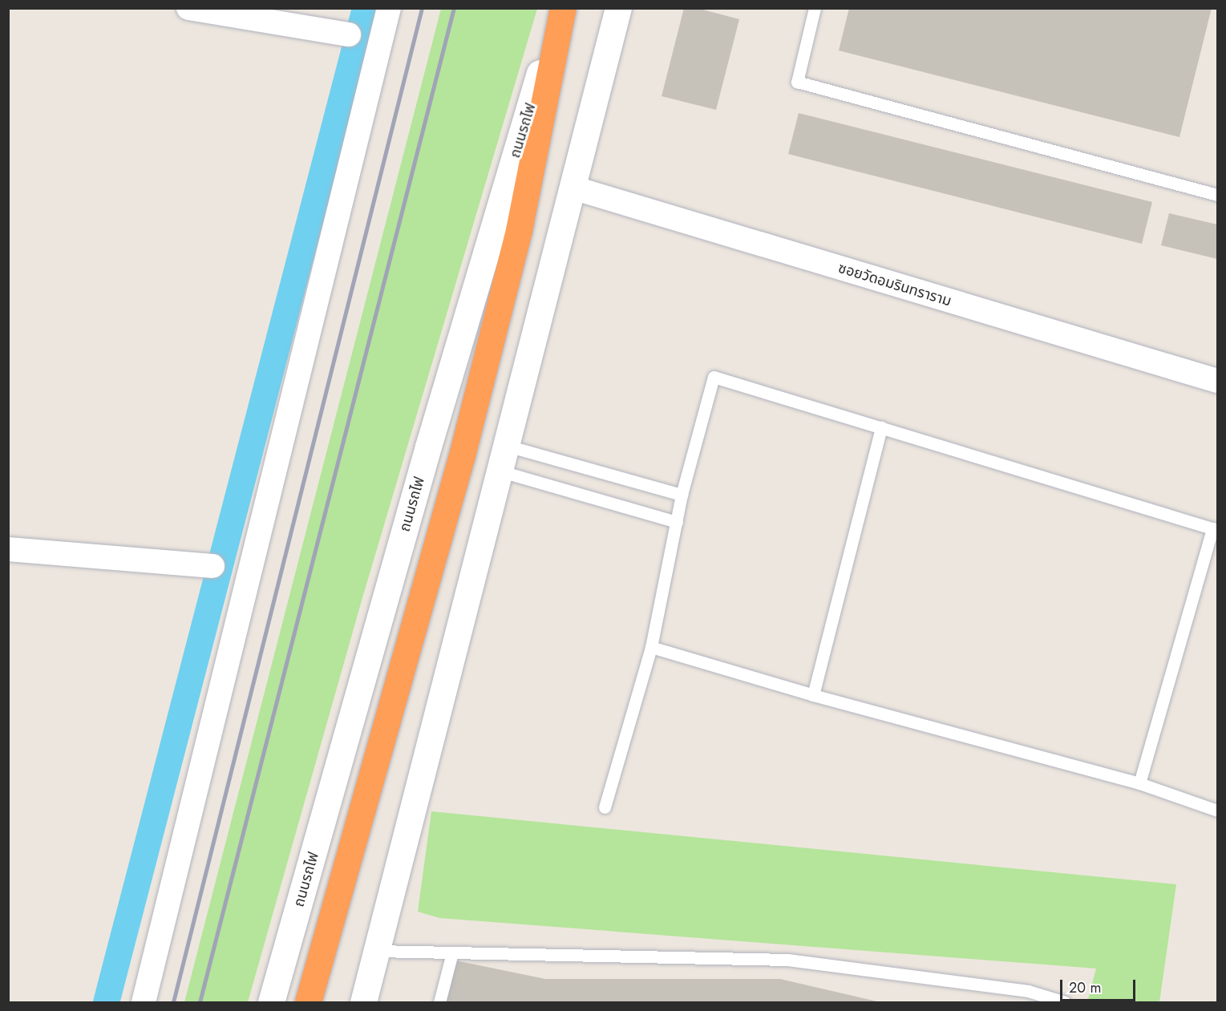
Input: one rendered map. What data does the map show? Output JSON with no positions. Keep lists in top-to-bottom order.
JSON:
{
  "streets": {
    "main road": ["ถนนรถไฟ"],
    "street": ["ซอยวัดอมรินทราราม"]
  },
  "scale_bar": "20 m"
}
